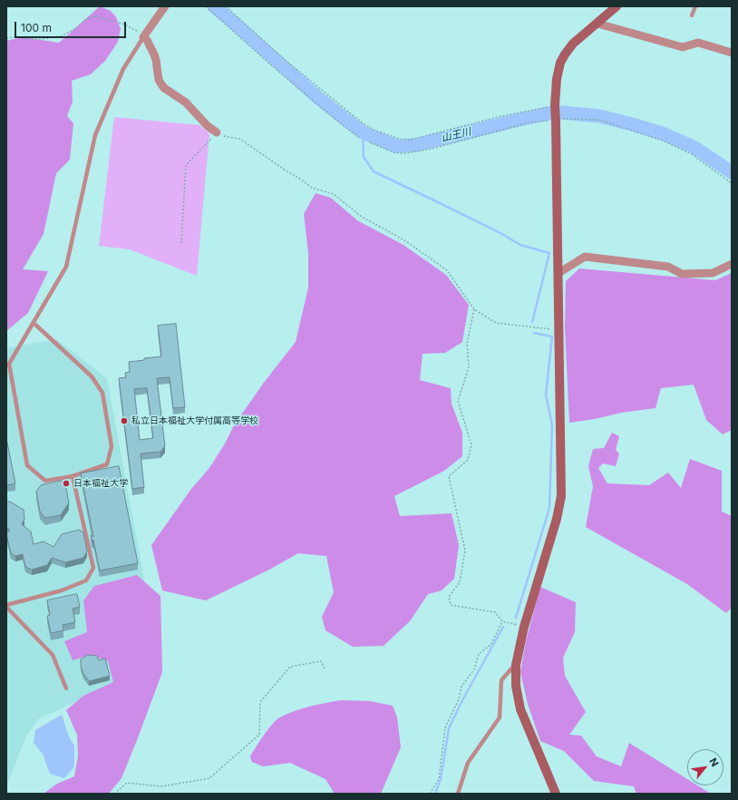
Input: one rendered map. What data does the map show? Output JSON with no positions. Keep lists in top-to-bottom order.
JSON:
{
  "water": ["山王川"],
  "places": ["私立日本福祉大学付属高等学校", "日本福祉大学"],
  "scale_bar": "100 m",
  "north": "top right"
}
